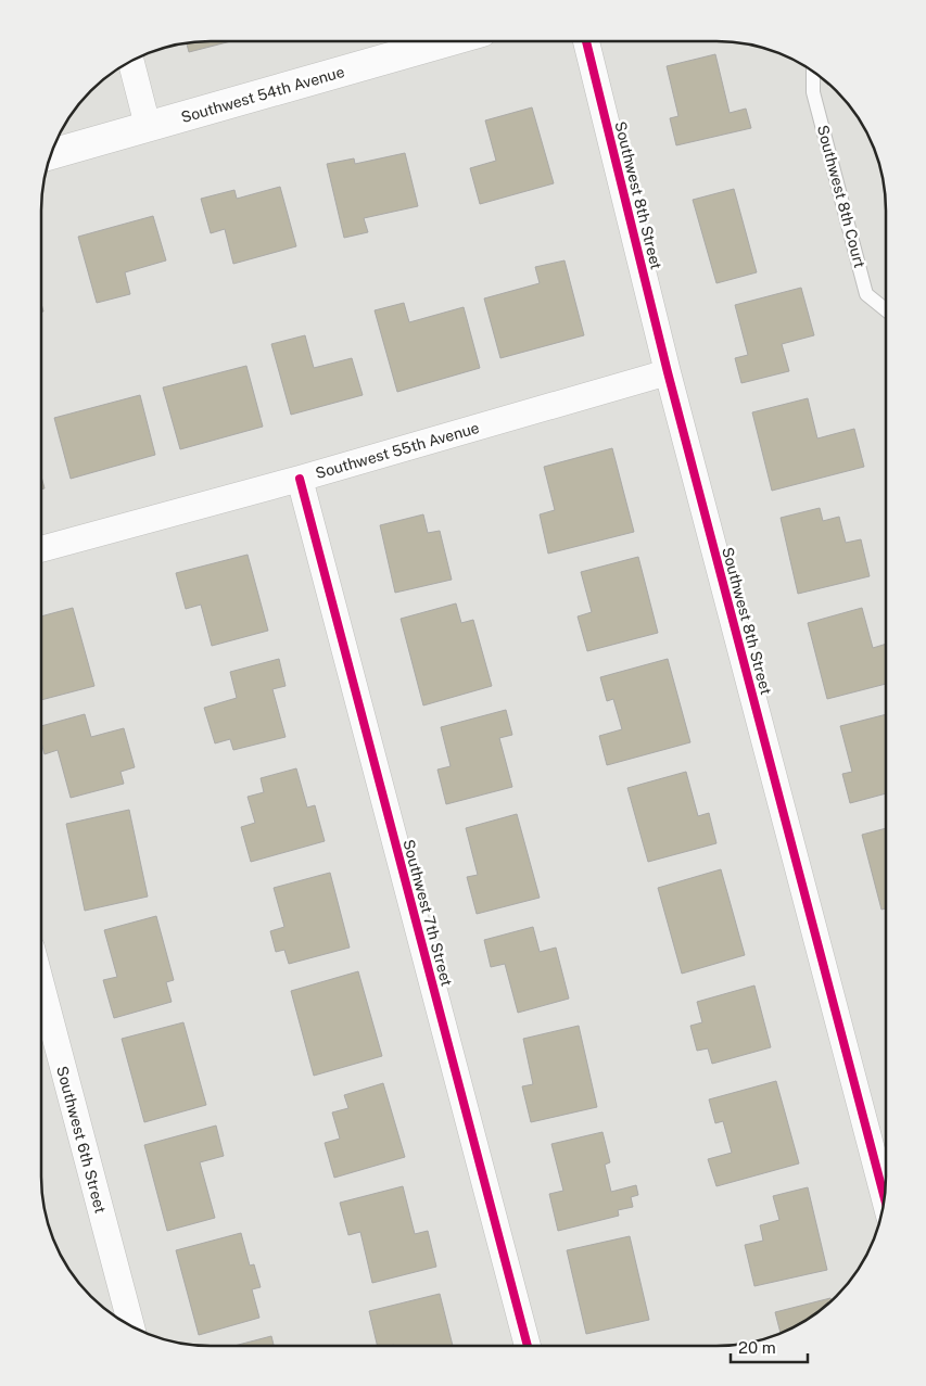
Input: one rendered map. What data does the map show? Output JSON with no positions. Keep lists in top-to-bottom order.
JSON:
{
  "streets": {
    "street": [
      "Southwest 54th Avenue",
      "Southwest 8th Street",
      "Southwest 55th Avenue",
      "Southwest 7th Street",
      "Southwest 6th Street"
    ],
    "lane": ["Southwest 8th Court"]
  },
  "crossings": [
    ["Southwest 8th Street", "Southwest 55th Avenue"],
    ["Southwest 55th Avenue", "Southwest 7th Street"]
  ],
  "scale_bar": "20 m"
}
